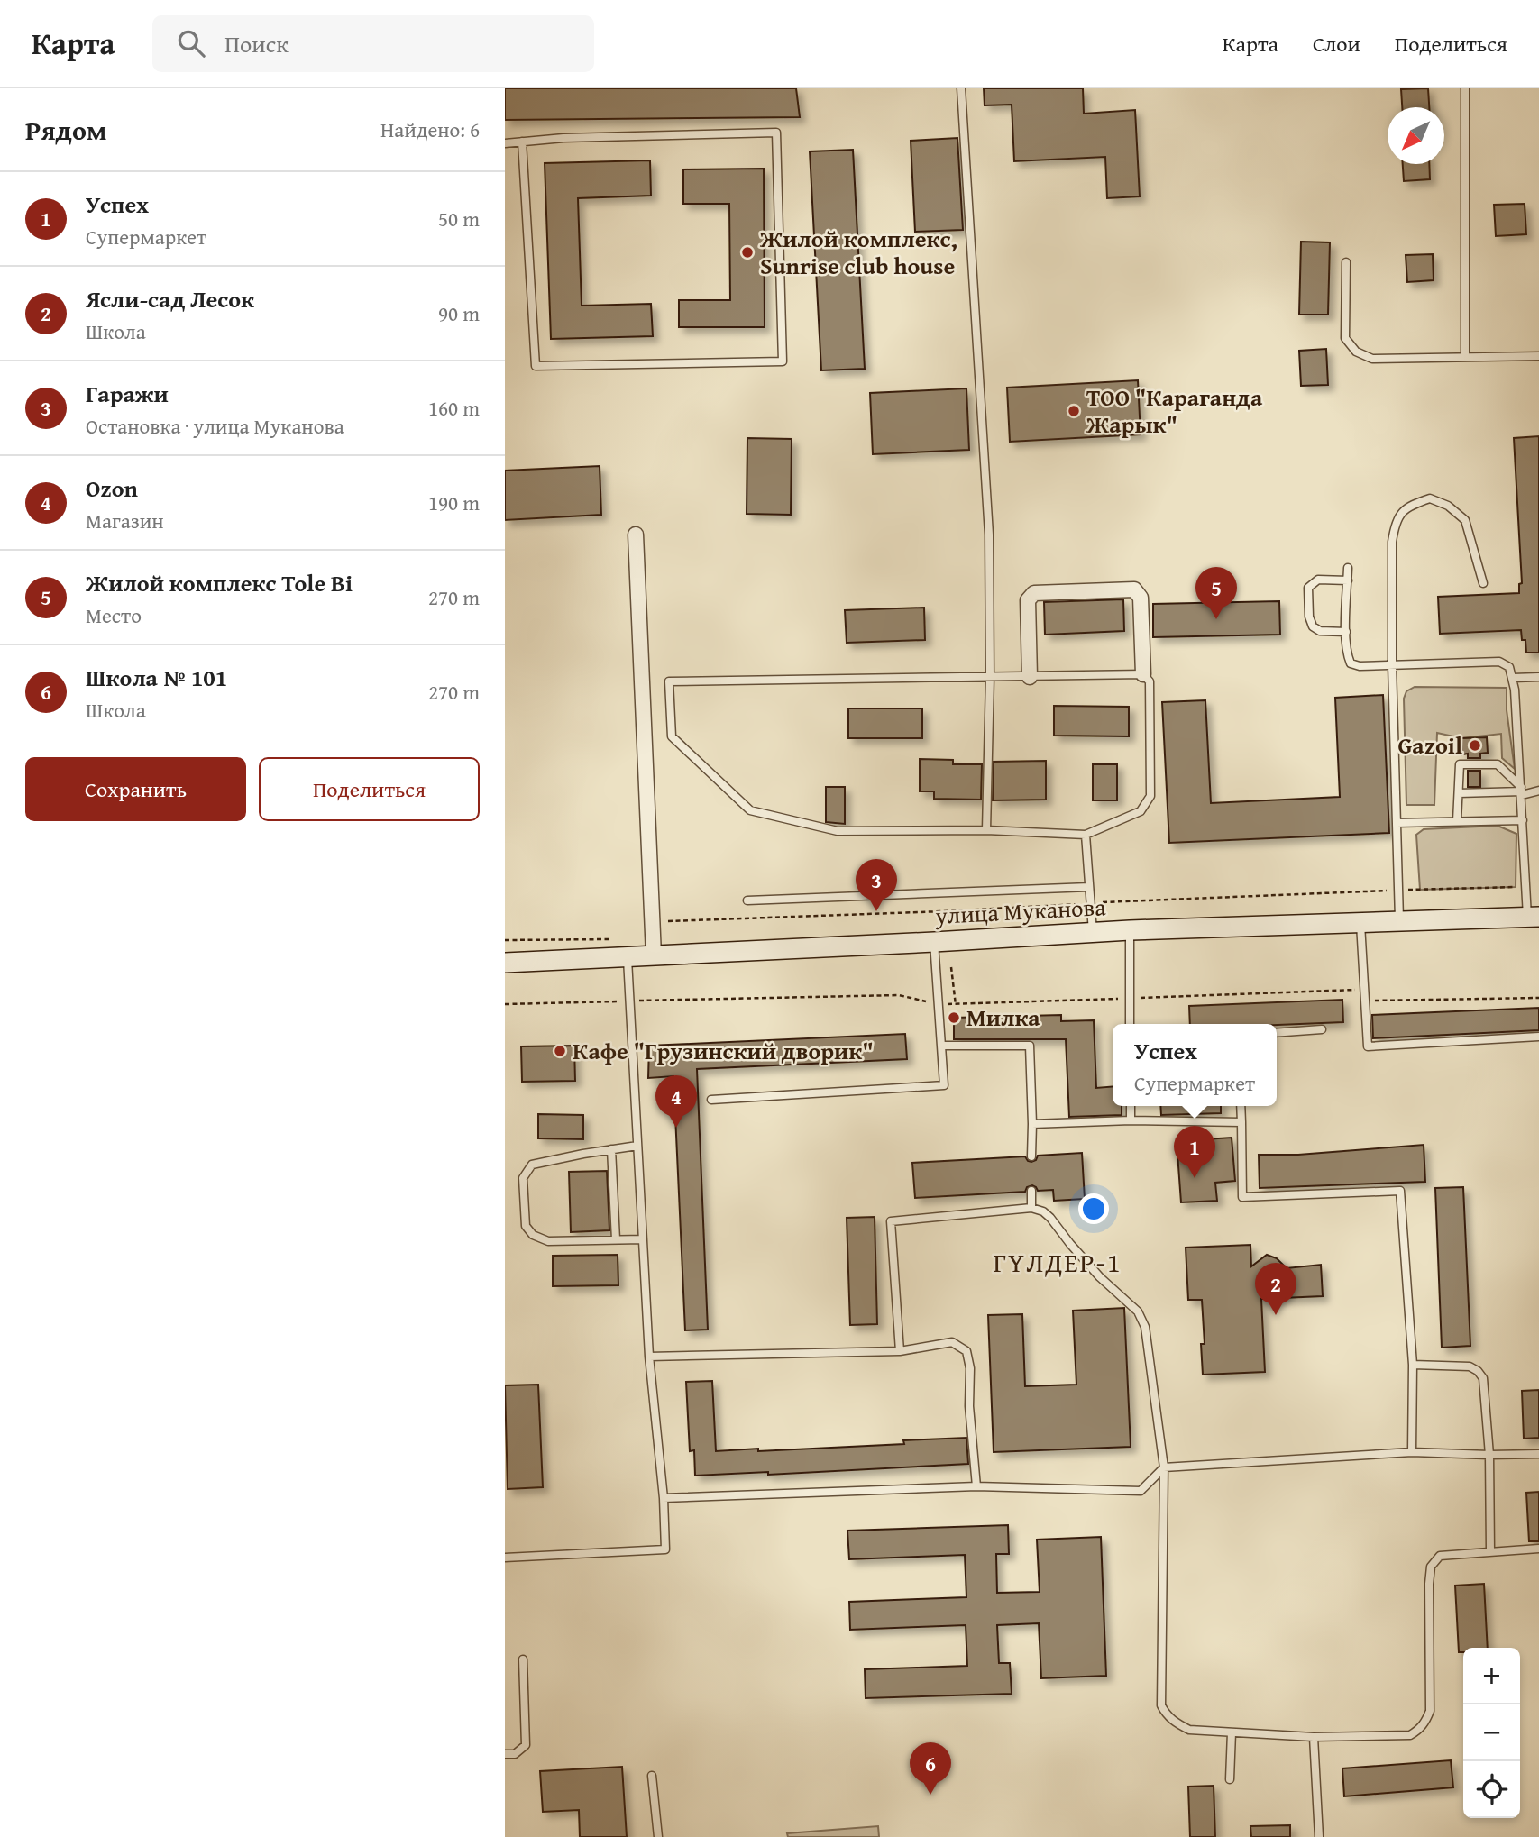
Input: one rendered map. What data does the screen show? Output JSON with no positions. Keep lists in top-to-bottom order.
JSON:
{
  "streets": {
    "main road": ["улица Муканова"]
  },
  "districts": ["ГҮЛДЕР-1"],
  "places": [
    "Жилой комплекс, Sunrise club house",
    "ТОО \"Караганда Жарык\"",
    "Gazoil",
    "Милка",
    "Кафе \"Грузинский дворик\""
  ],
  "north": "bottom left",
  "page": {
    "header": "Карта",
    "search": "Поиск",
    "nav": ["Карта", "Слои", "Поделиться"],
    "heading": ["Рядом", "Найдено: 6"],
    "list": [
      {
        "mark": "1",
        "name": "Успех",
        "note": "Супермаркет",
        "value": "50 m"
      },
      {
        "mark": "2",
        "name": "Ясли-сад Лесок",
        "note": "Школа",
        "value": "90 m"
      },
      {
        "mark": "3",
        "name": "Гаражи",
        "note": "Остановка · улица Муканова",
        "value": "160 m"
      },
      {
        "mark": "4",
        "name": "Ozon",
        "note": "Магазин",
        "value": "190 m"
      },
      {
        "mark": "5",
        "name": "Жилой комплекс Tole Bi",
        "note": "Место",
        "value": "270 m"
      },
      {
        "mark": "6",
        "name": "Школа № 101",
        "note": "Школа",
        "value": "270 m"
      }
    ],
    "pins": [
      "5",
      "3",
      "4",
      "1",
      "2",
      "6"
    ],
    "buttons": ["Сохранить", "Поделиться"],
    "popup": ["Успех", "Супермаркет"],
    "map_buttons": ["+", "−"]
  }
}
